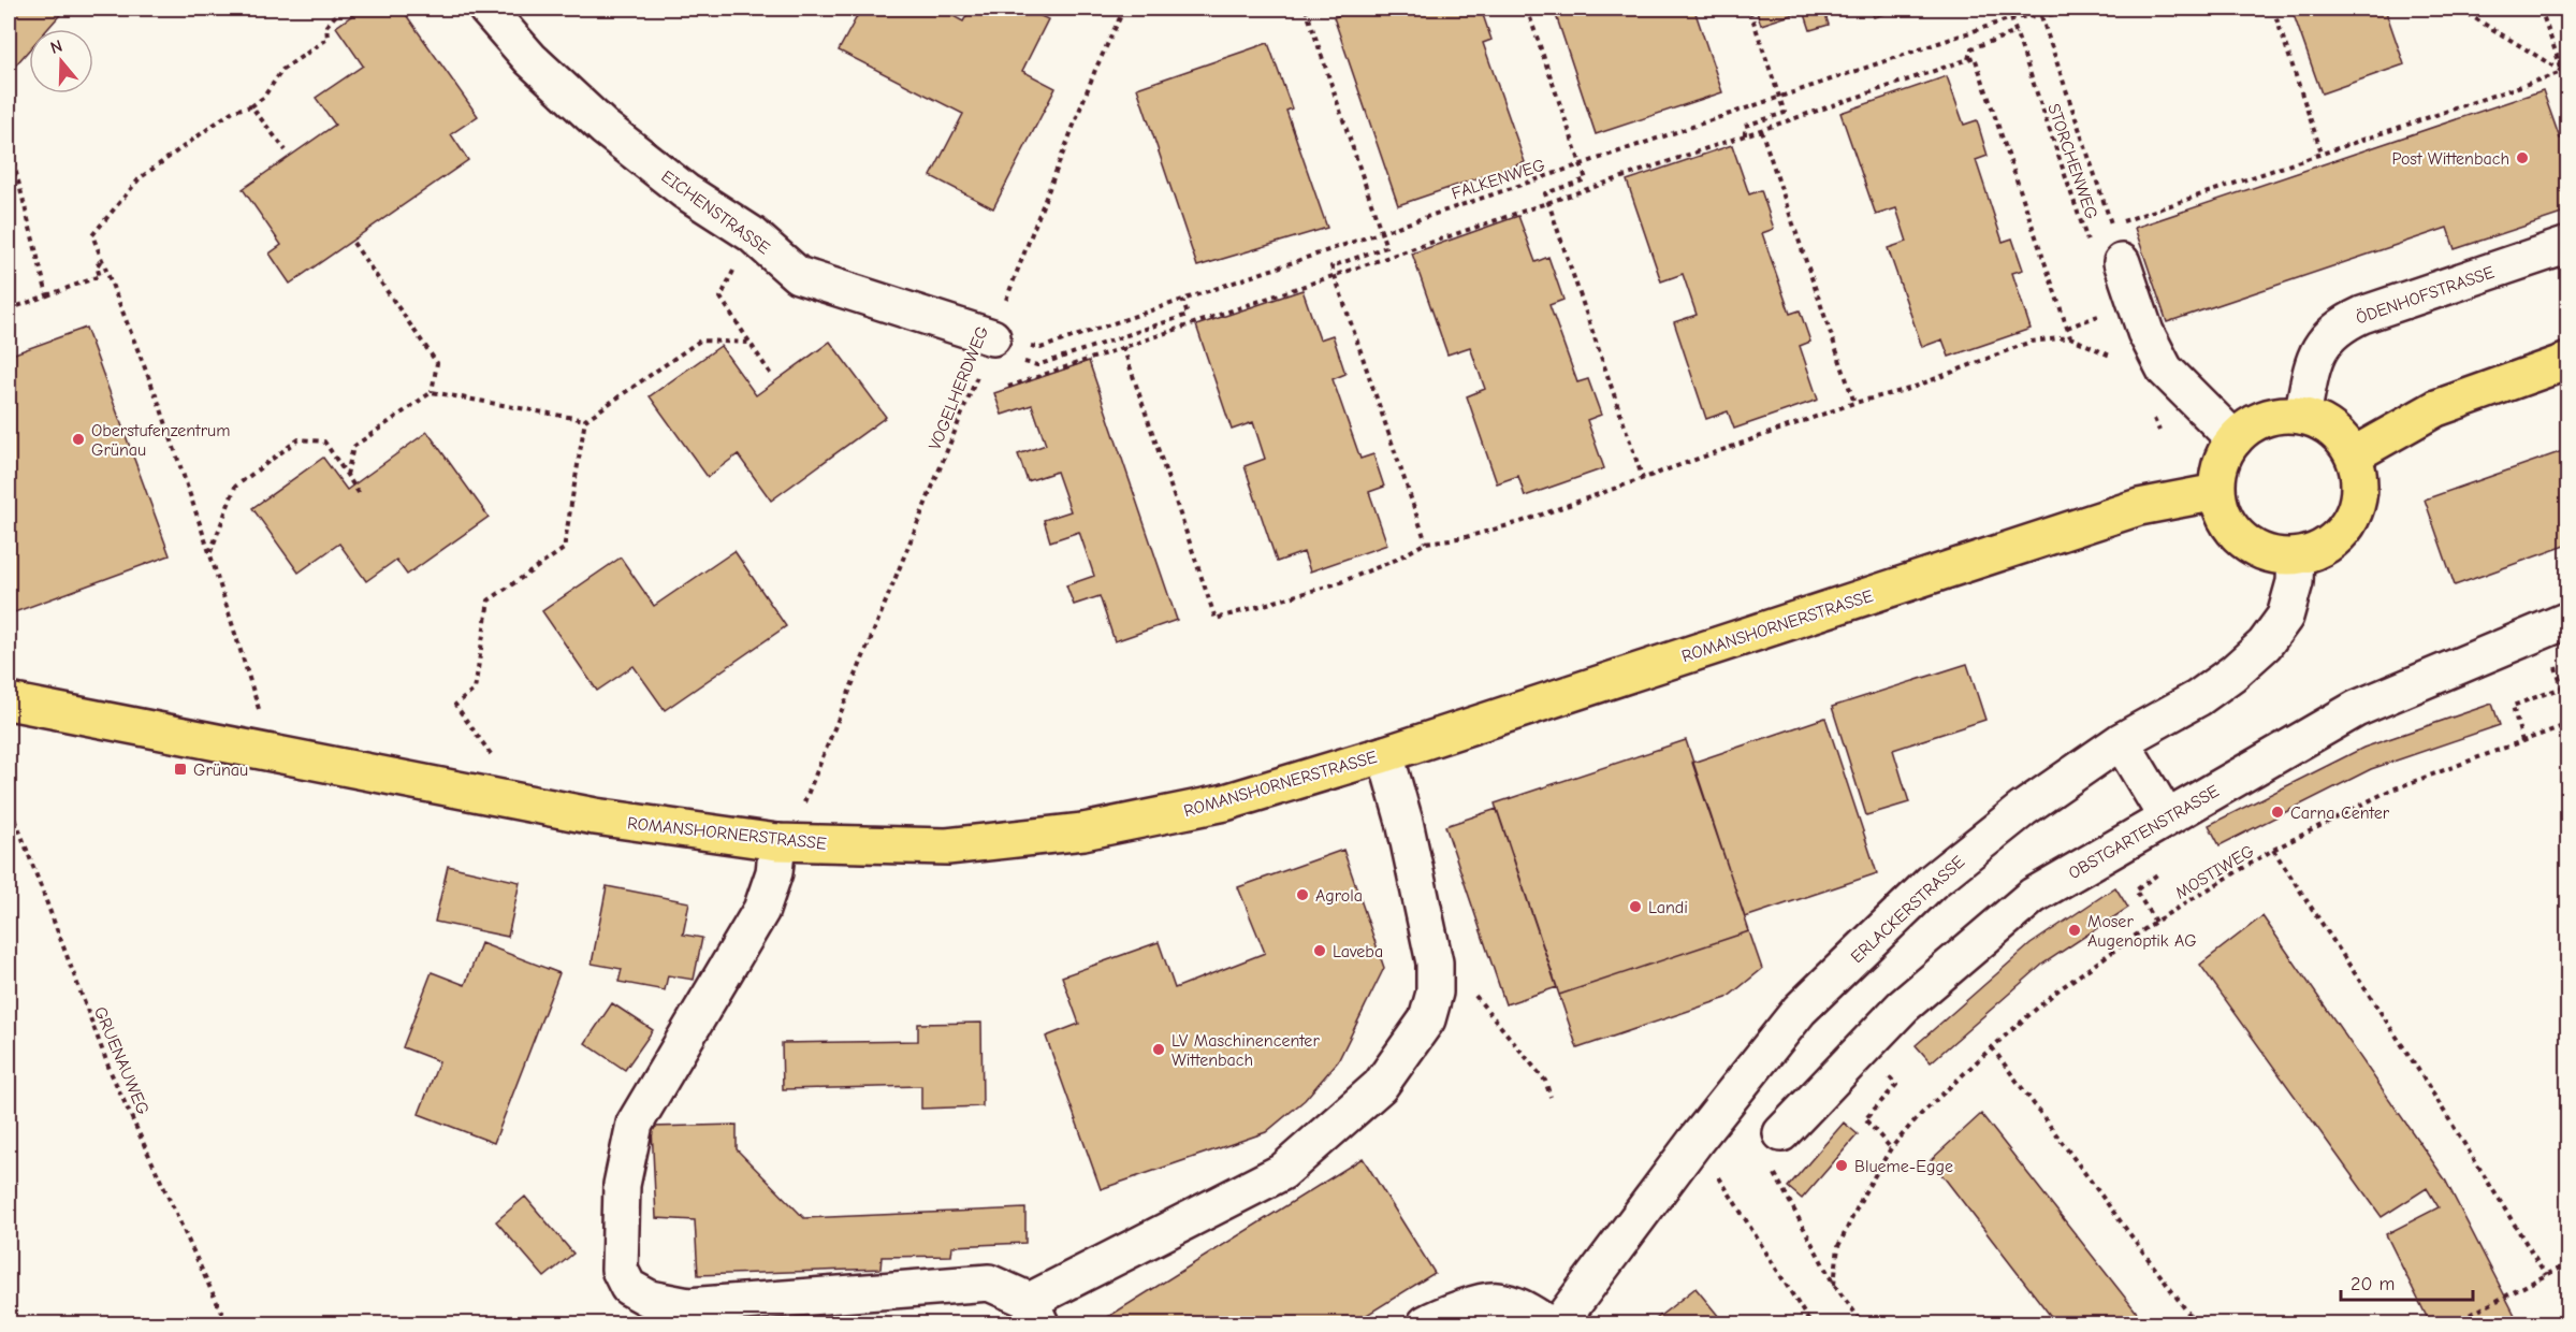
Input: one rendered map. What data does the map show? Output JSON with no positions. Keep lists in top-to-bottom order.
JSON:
{
  "streets": {
    "main road": ["ROMANSHORNERSTRASSE"],
    "street": [
      "EICHENSTRASSE",
      "ÖDENHOFSTRASSE",
      "OBSTGARTENSTRASSE",
      "ERLACKERSTRASSE"
    ],
    "path": [
      "STORCHENWEG",
      "FALKENWEG",
      "VOGELHERDWEG",
      "MOSTIWEG",
      "GRUENAUWEG"
    ]
  },
  "crossings": [
    ["STORCHENWEG", "FALKENWEG"],
    ["FALKENWEG", "EICHENSTRASSE"],
    ["FALKENWEG", "VOGELHERDWEG"],
    ["EICHENSTRASSE", "VOGELHERDWEG"],
    ["ÖDENHOFSTRASSE", "ROMANSHORNERSTRASSE"],
    ["ÖDENHOFSTRASSE", "ERLACKERSTRASSE"],
    ["ROMANSHORNERSTRASSE", "ERLACKERSTRASSE"]
  ],
  "places": {
    "other": [
      "Post Wittenbach",
      "Oberstufenzentrum Grünau",
      "Carna Center",
      "Agrola",
      "Landi",
      "Moser Augenoptik AG",
      "Laveba",
      "LV Maschinencenter Wittenbach",
      "Blueme-Egge"
    ],
    "transit": ["Grünau"]
  },
  "scale_bar": "20 m",
  "north": "top"
}
